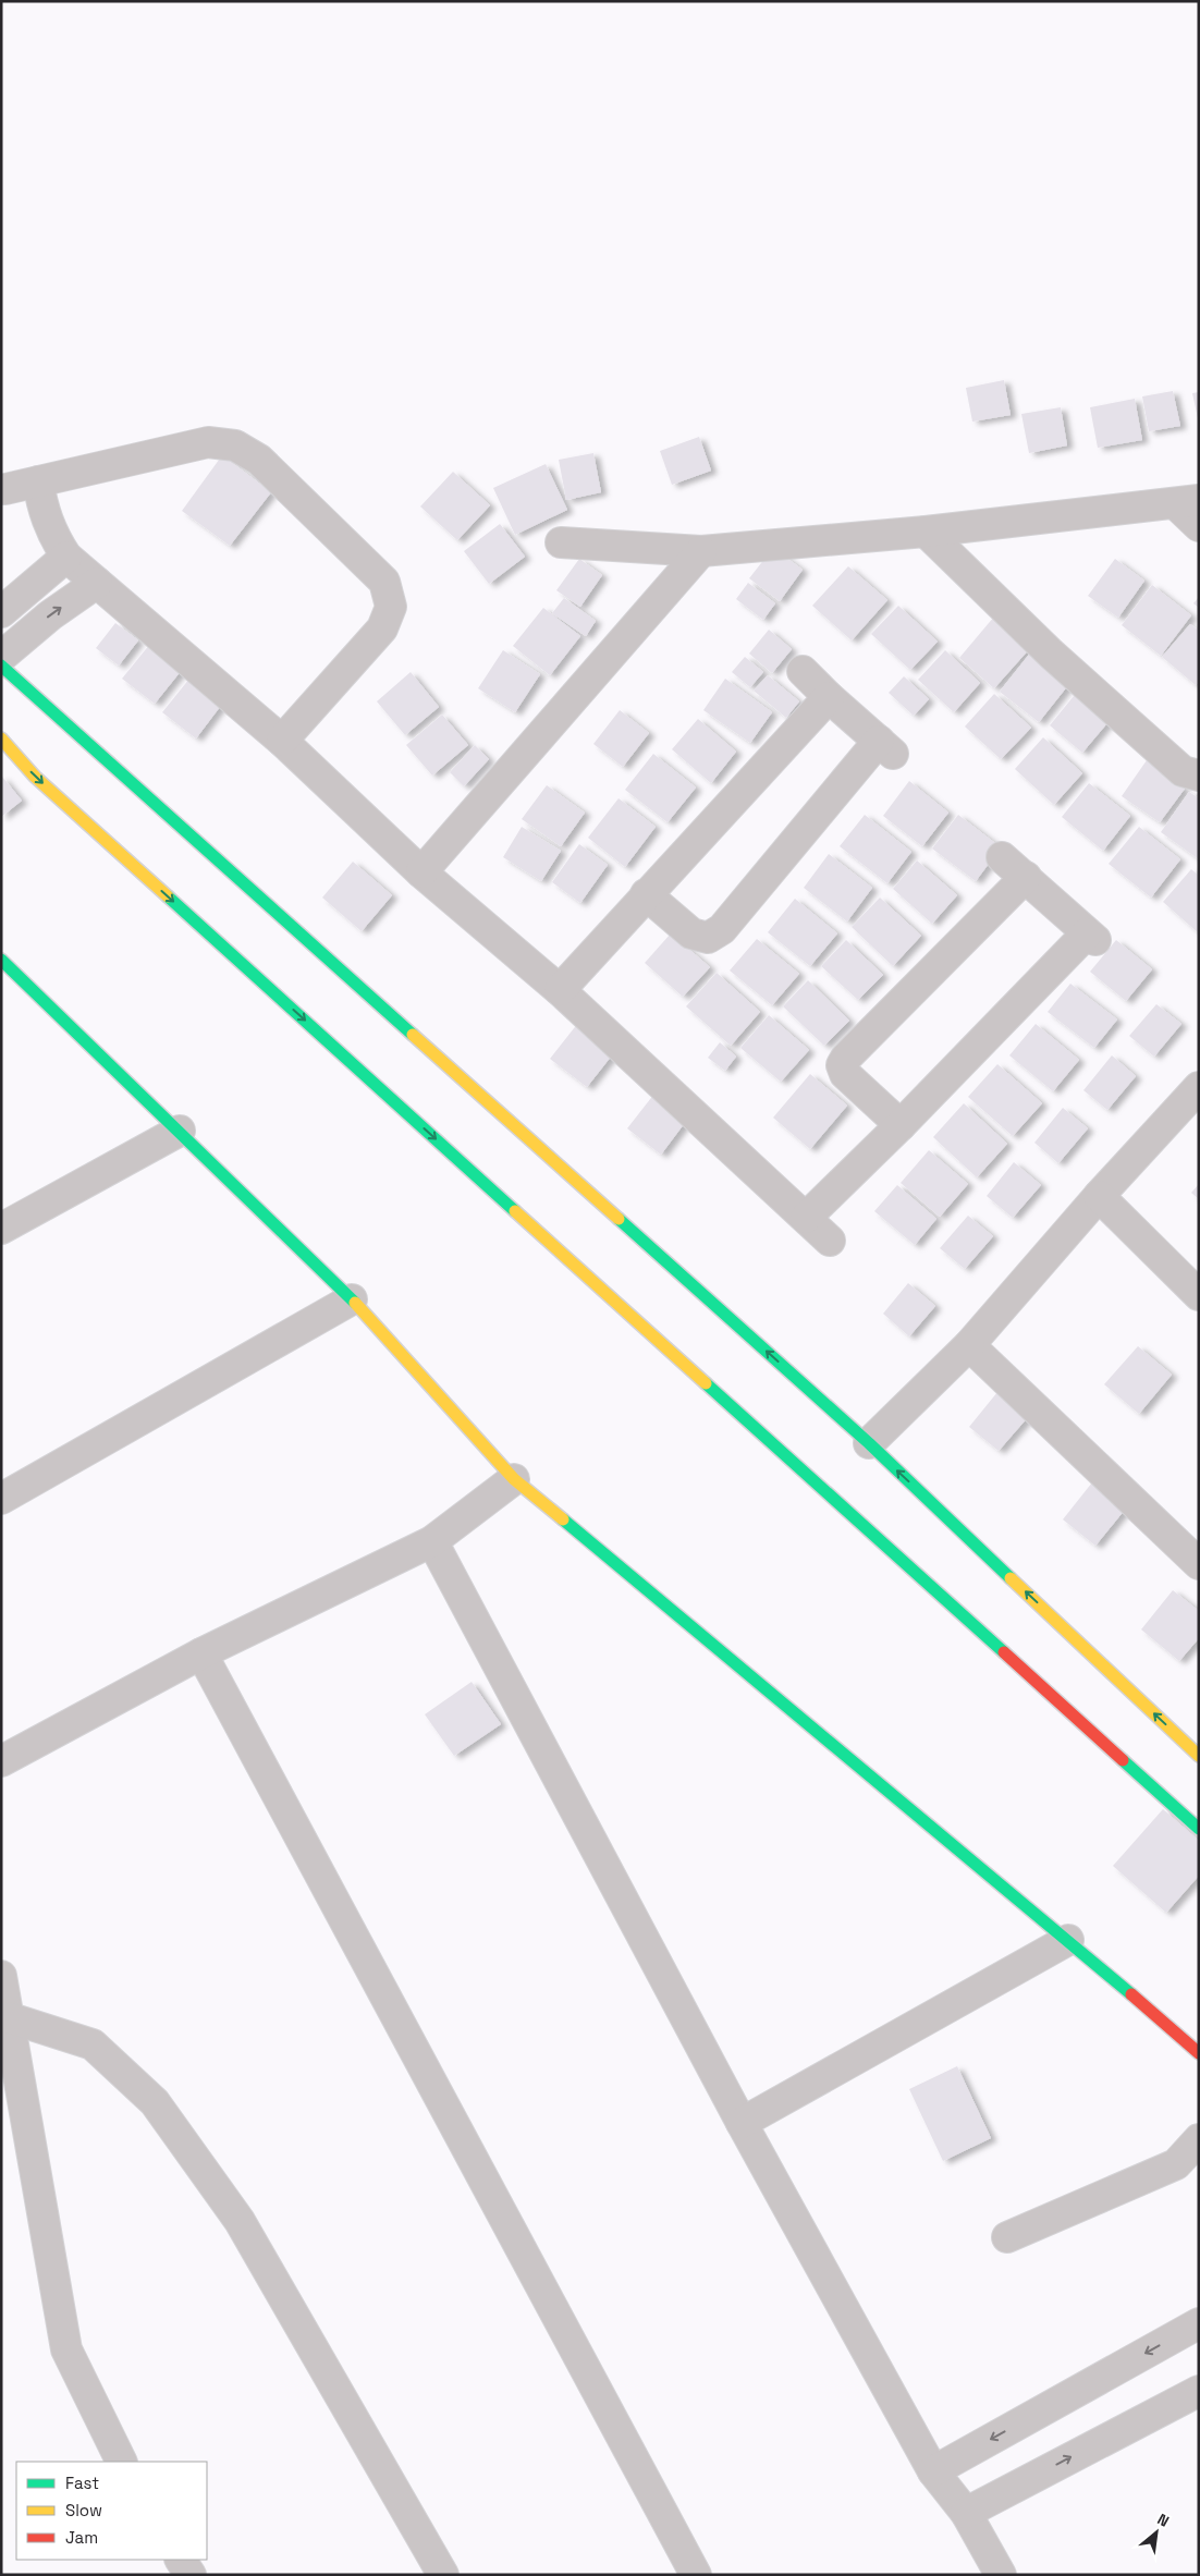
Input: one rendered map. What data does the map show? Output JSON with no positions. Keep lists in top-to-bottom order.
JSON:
{
  "legend": ["Fast", "Slow", "Jam"],
  "north": "top right"
}
